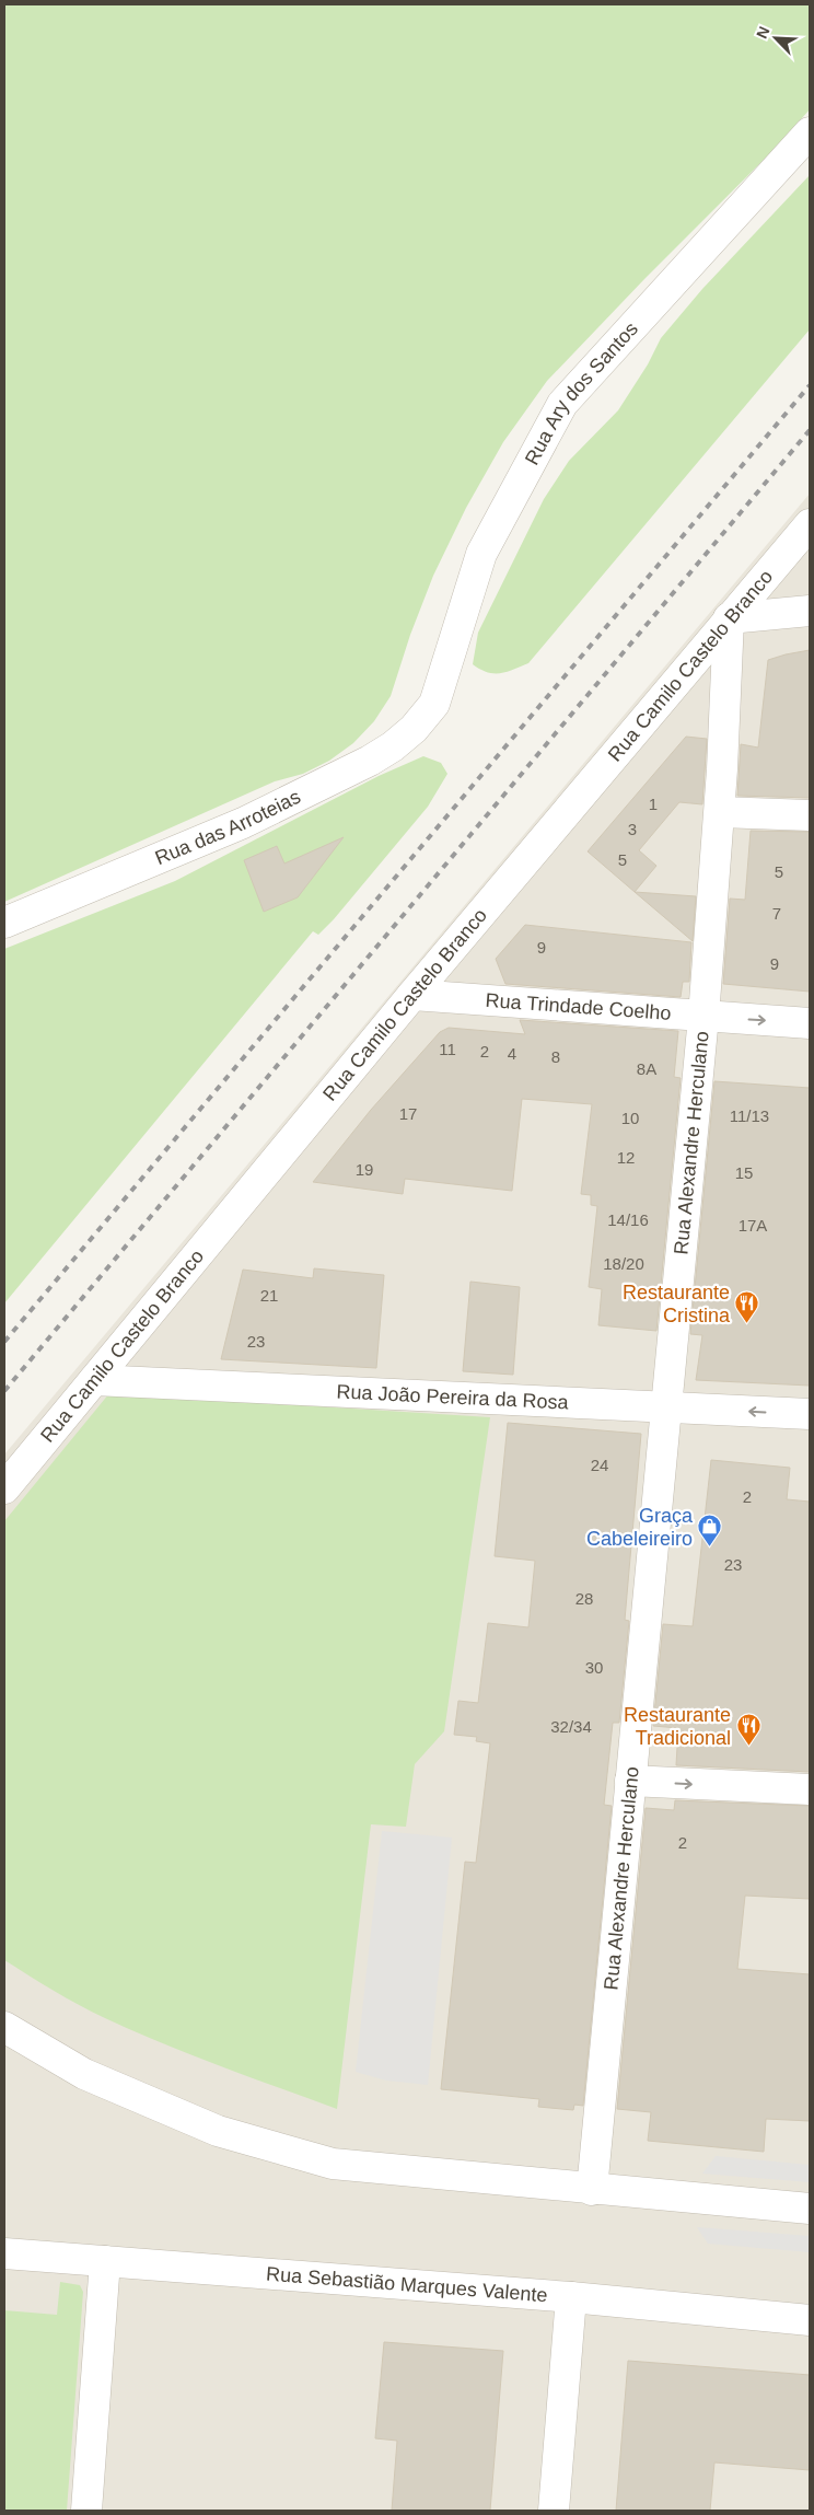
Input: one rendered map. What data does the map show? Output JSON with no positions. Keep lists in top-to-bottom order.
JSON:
{
  "streets": {
    "street": [
      "Rua Ary dos Santos",
      "Rua Camilo Castelo Branco",
      "Rua das Arroteias",
      "Rua Trindade Coelho",
      "Rua Alexandre Herculano",
      "Rua João Pereira da Rosa",
      "Rua Sebastião Marques Valente"
    ]
  },
  "crossings": [
    ["Rua Ary dos Santos", "Rua das Arroteias"],
    ["Rua Camilo Castelo Branco", "Rua Trindade Coelho"],
    ["Rua Camilo Castelo Branco", "Rua Alexandre Herculano"],
    ["Rua Camilo Castelo Branco", "Rua João Pereira da Rosa"],
    ["Rua Trindade Coelho", "Rua Alexandre Herculano"],
    ["Rua Alexandre Herculano", "Rua João Pereira da Rosa"]
  ],
  "places": {
    "restaurant": ["Restaurante Cristina", "Restaurante Tradicional"],
    "shop": ["Graça Cabeleireiro"]
  },
  "house_numbers": [
    "1",
    "3",
    "5",
    "5",
    "7",
    "9",
    "9",
    "11",
    "2",
    "4",
    "8",
    "8A",
    "17",
    "11/13",
    "10",
    "12",
    "19",
    "15",
    "14/16",
    "17A",
    "18/20",
    "21",
    "23",
    "24",
    "2",
    "23",
    "28",
    "30",
    "32/34",
    "2"
  ],
  "north": "top left"
}
